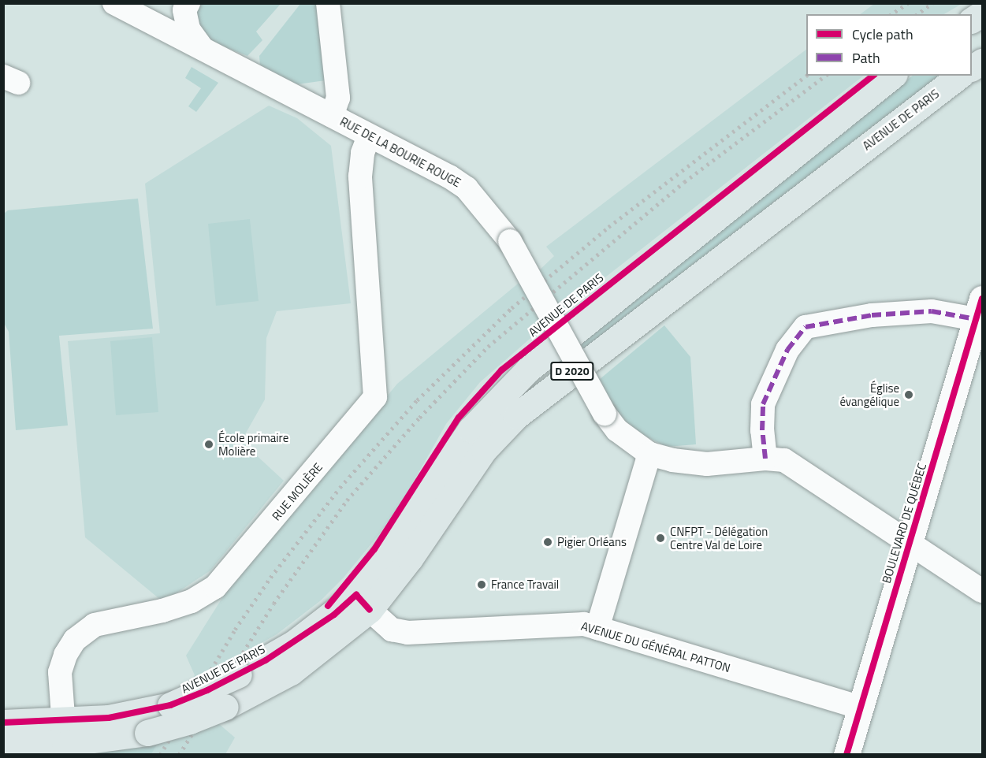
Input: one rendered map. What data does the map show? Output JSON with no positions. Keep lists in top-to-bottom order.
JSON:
{
  "streets": {
    "main road": ["AVENUE DE PARIS", "D 2020", "BOULEVARD DE QUÉBEC"],
    "street": ["RUE DE LA BOURIE ROUGE", "RUE MOLIÈRE", "AVENUE DU GÉNÉRAL PATTON"]
  },
  "crossings": [
    ["AVENUE DE PARIS", "RUE MOLIÈRE"],
    ["AVENUE DE PARIS", "AVENUE DU GÉNÉRAL PATTON"],
    ["RUE DE LA BOURIE ROUGE", "RUE MOLIÈRE"],
    ["RUE DE LA BOURIE ROUGE", "BOULEVARD DE QUÉBEC"],
    ["BOULEVARD DE QUÉBEC", "AVENUE DU GÉNÉRAL PATTON"]
  ],
  "places": [
    "Église évangélique",
    "École primaire Molière",
    "CNFPT - Délégation Centre Val de Loire",
    "Pigier Orléans",
    "France Travail"
  ],
  "legend": ["Cycle path", "Path"]
}
